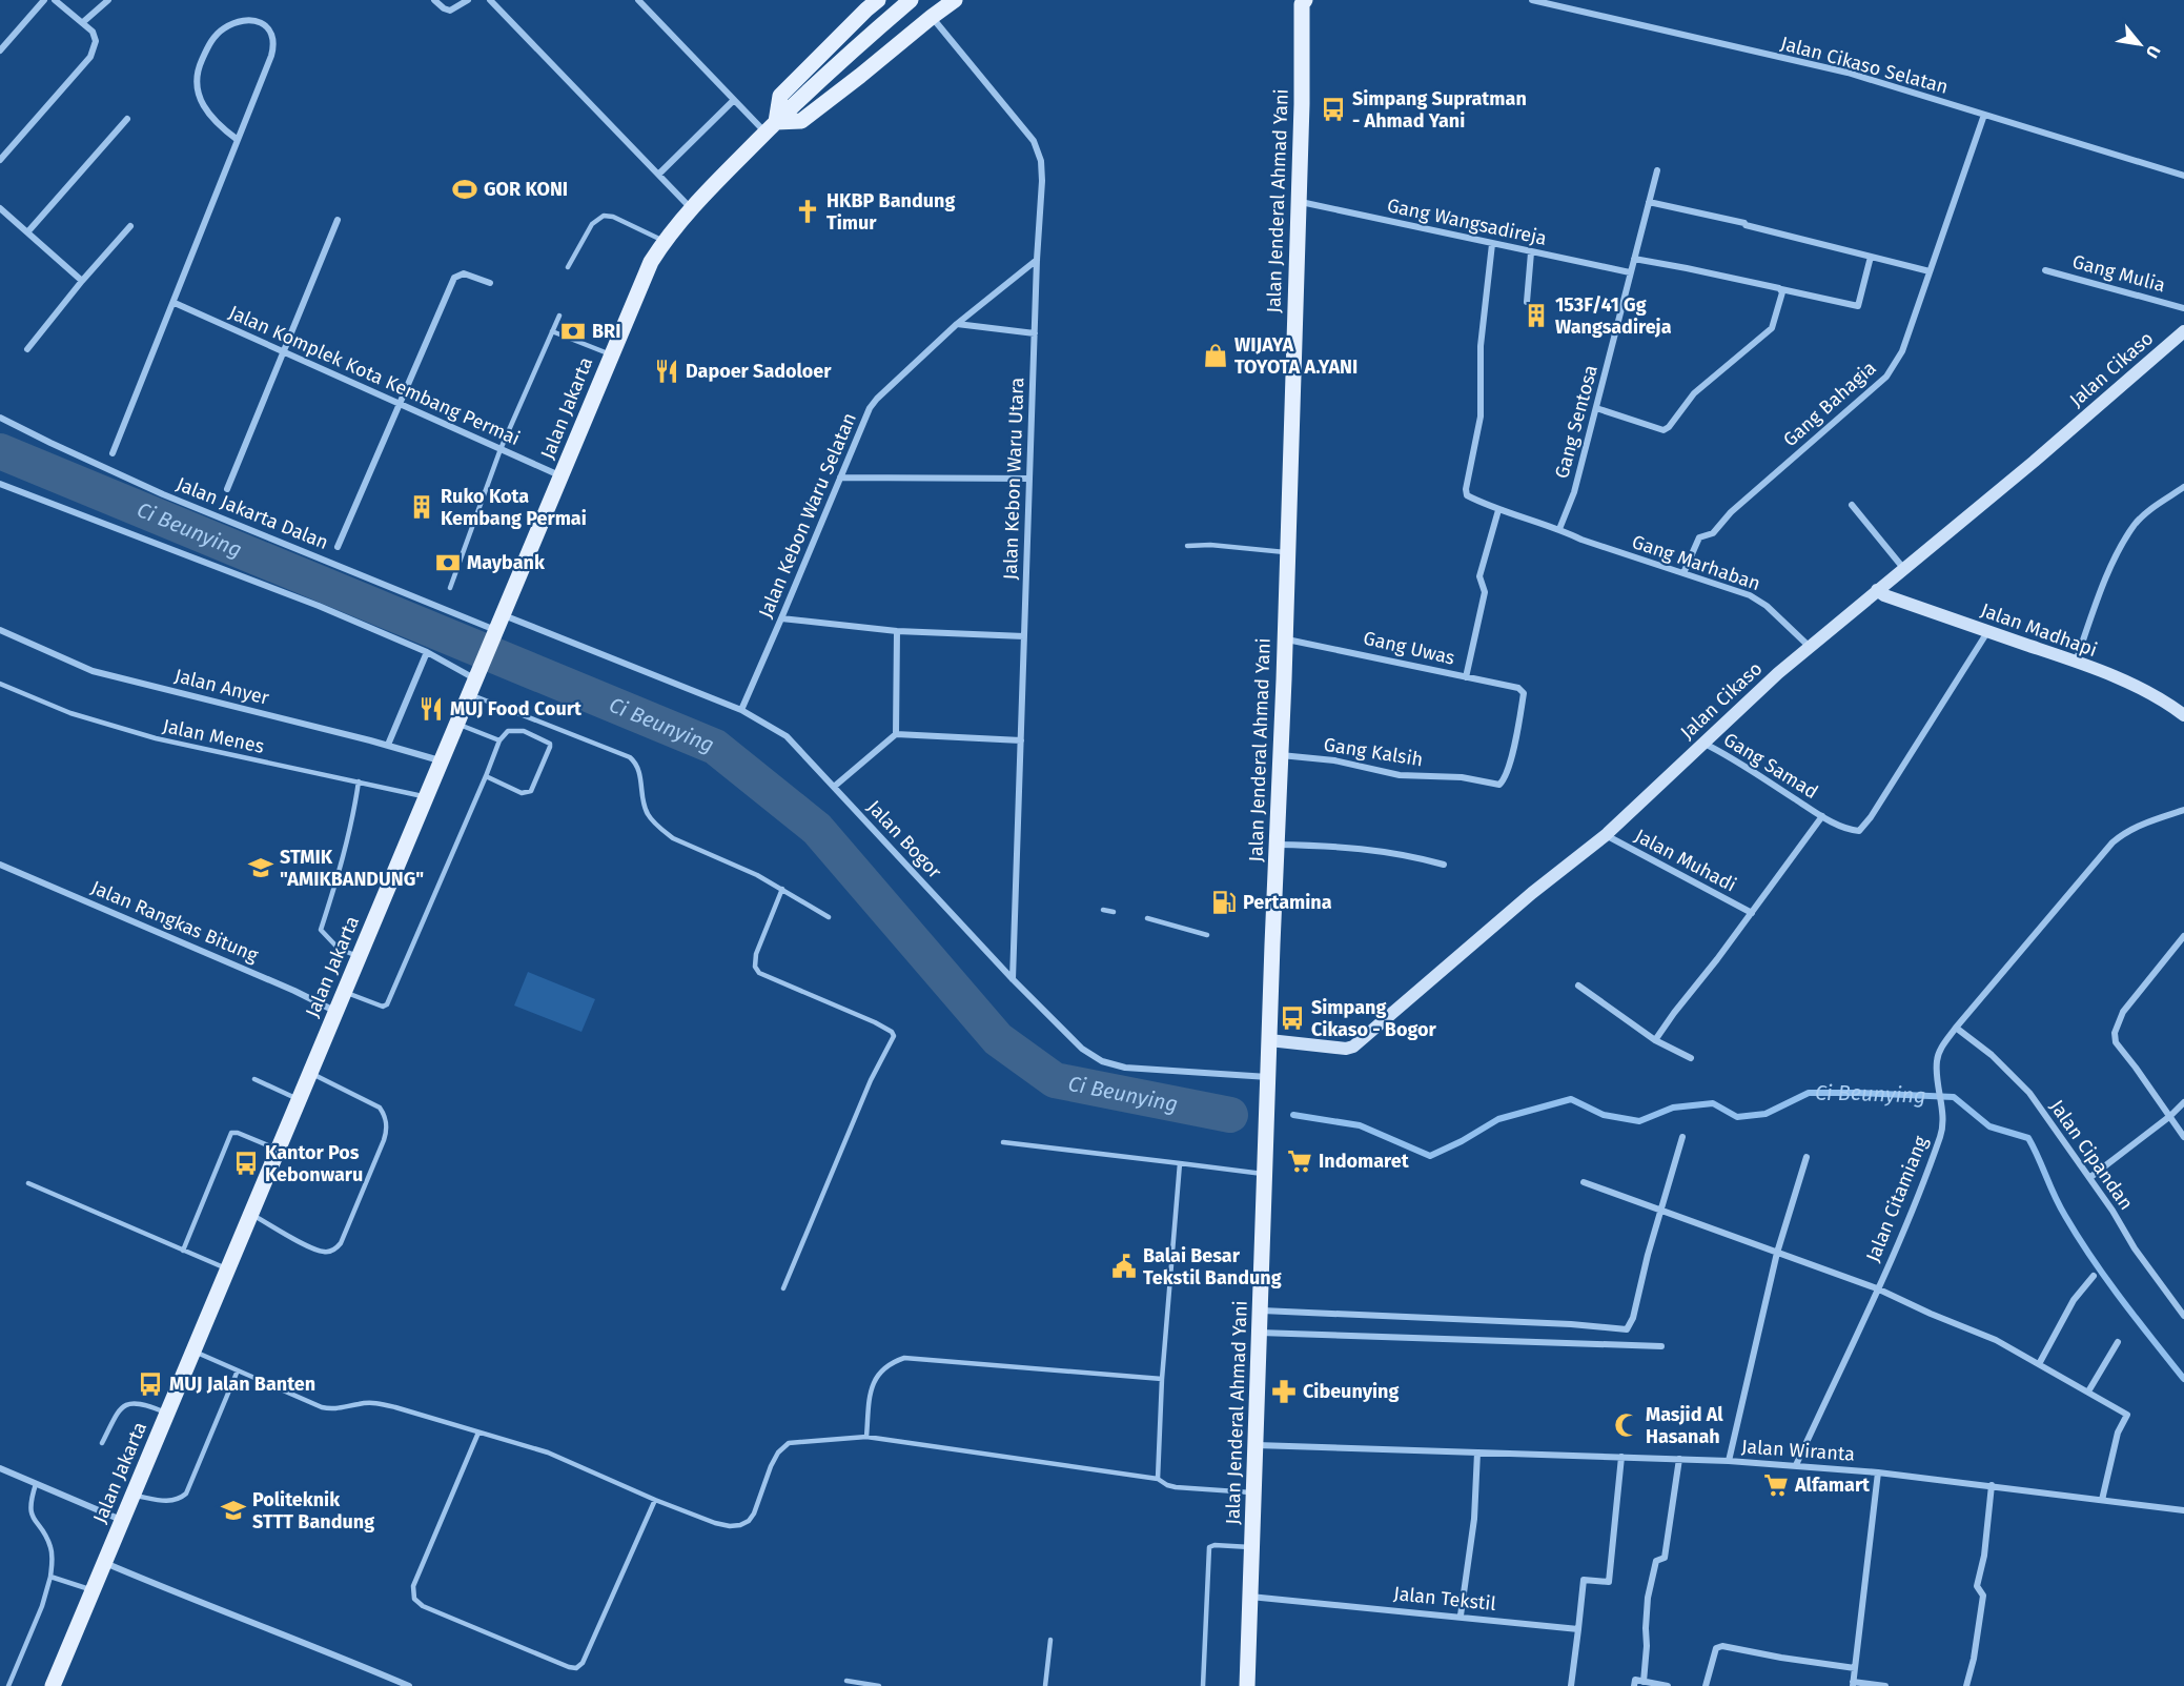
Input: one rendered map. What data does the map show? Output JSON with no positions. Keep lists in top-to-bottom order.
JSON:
{
  "streets": {
    "main road": ["Jalan Jenderal Ahmad Yani", "Jalan Jakarta"],
    "street": [
      "Jalan Cikaso Selatan",
      "Gang Wangsadireja",
      "Gang Mulia",
      "Jalan Cikaso",
      "Jalan Komplek Kota Kembang Permai",
      "Gang Bahagia",
      "Gang Sentosa",
      "Jalan Kebon Waru Utara",
      "Jalan Jakarta Dalan",
      "Jalan Kebon Waru Selatan",
      "Gang Marhaban",
      "Jalan Madhapi",
      "Gang Uwas",
      "Jalan Anyer",
      "Gang Kalsih",
      "Gang Samad",
      "Jalan Bogor",
      "Jalan Muhadi",
      "Jalan Rangkas Bitung",
      "Jalan Cipandan",
      "Jalan Citamiang",
      "Jalan Wiranta",
      "Jalan Tekstil"
    ],
    "lane": ["Jalan Menes"]
  },
  "crossings": [
    ["Jalan Cikaso Selatan", "Gang Bahagia"],
    ["Jalan Jenderal Ahmad Yani", "Gang Wangsadireja"],
    ["Jalan Jenderal Ahmad Yani", "Jalan Cikaso"],
    ["Jalan Jenderal Ahmad Yani", "Gang Uwas"],
    ["Jalan Jenderal Ahmad Yani", "Gang Kalsih"],
    ["Jalan Jenderal Ahmad Yani", "Jalan Bogor"],
    ["Jalan Jenderal Ahmad Yani", "Jalan Wiranta"],
    ["Jalan Jenderal Ahmad Yani", "Jalan Tekstil"],
    ["Gang Wangsadireja", "Gang Sentosa"],
    ["Jalan Cikaso", "Gang Marhaban"],
    ["Jalan Cikaso", "Jalan Madhapi"],
    ["Jalan Cikaso", "Gang Samad"],
    ["Jalan Cikaso", "Jalan Muhadi"],
    ["Jalan Komplek Kota Kembang Permai", "Jalan Jakarta"],
    ["Gang Bahagia", "Gang Marhaban"],
    ["Jalan Jakarta", "Jalan Jakarta Dalan"],
    ["Jalan Jakarta", "Jalan Anyer"],
    ["Jalan Jakarta", "Jalan Menes"],
    ["Jalan Jakarta", "Jalan Bogor"],
    ["Jalan Jakarta", "Jalan Rangkas Bitung"],
    ["Gang Sentosa", "Gang Marhaban"],
    ["Jalan Kebon Waru Utara", "Jalan Kebon Waru Selatan"],
    ["Jalan Kebon Waru Utara", "Jalan Bogor"],
    ["Jalan Jakarta Dalan", "Jalan Bogor"],
    ["Jalan Kebon Waru Selatan", "Jalan Bogor"],
    ["Jalan Madhapi", "Gang Samad"],
    ["Gang Uwas", "Gang Kalsih"],
    ["Jalan Cipandan", "Jalan Citamiang"],
    ["Jalan Citamiang", "Jalan Wiranta"]
  ],
  "water": ["Ci Beunying"],
  "places": {
    "bus stop": [
      "Simpang Supratman - Ahmad Yani",
      "Simpang Cikaso - Bogor",
      "Kantor Pos Kebonwaru",
      "MUJ Jalan Banten"
    ],
    "sports": ["GOR KONI"],
    "church": ["HKBP Bandung Timur"],
    "building": ["153F/41 Gg Wangsadireja", "Ruko Kota Kembang Permai"],
    "bank": ["BRI", "Maybank"],
    "shop": ["WIJAYA TOYOTA A.YANI"],
    "restaurant": ["Dapoer Sadoloer", "MUJ Food Court"],
    "school or university": ["STMIK \"AMIKBANDUNG\"", "Politeknik STTT Bandung"],
    "fuel station": ["Pertamina"],
    "supermarket": ["Indomaret", "Alfamart"],
    "public building": ["Balai Besar Tekstil Bandung"],
    "pharmacy": ["Cibeunying"],
    "mosque": ["Masjid Al Hasanah"]
  },
  "north": "bottom right"
}
